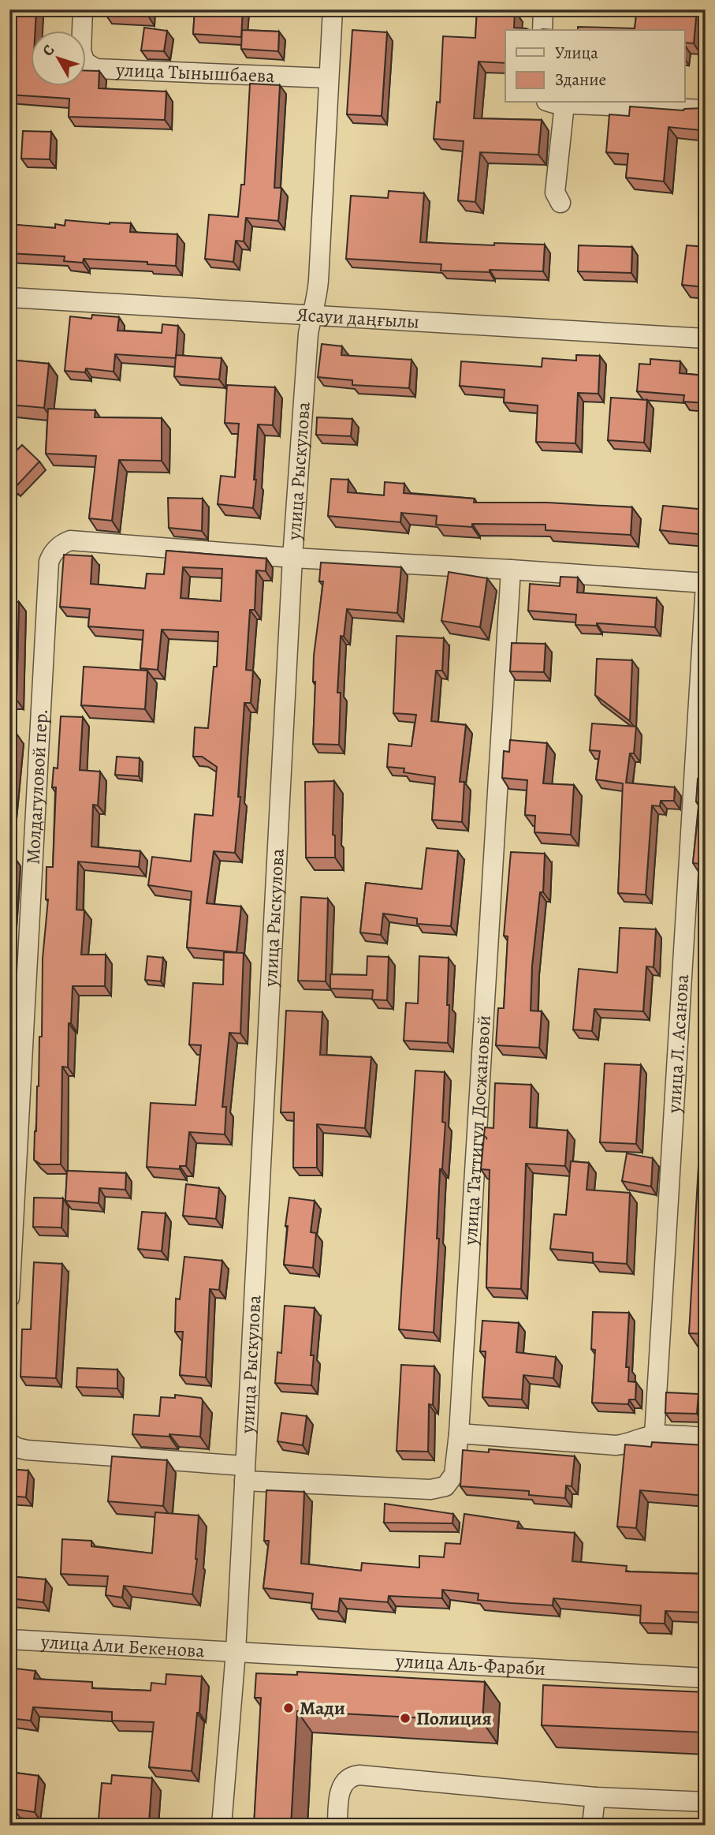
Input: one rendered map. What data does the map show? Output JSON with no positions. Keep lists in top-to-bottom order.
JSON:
{
  "streets": {
    "street": [
      "улица Тынышбаева",
      "Ясауи даңғылы",
      "улица Рыскулова",
      "Молдагуловой пер.",
      "улица Л. Асанова",
      "улица Таттигул Досжановой",
      "улица Али Бекенова",
      "улица Аль-Фараби"
    ]
  },
  "crossings": [
    ["улица Тынышбаева", "улица Рыскулова"],
    ["Ясауи даңғылы", "улица Рыскулова"],
    ["улица Рыскулова", "Молдагуловой пер."],
    ["улица Рыскулова", "улица Таттигул Досжановой"],
    ["улица Рыскулова", "улица Али Бекенова"],
    ["улица Рыскулова", "улица Аль-Фараби"],
    ["улица Али Бекенова", "улица Аль-Фараби"]
  ],
  "places": ["Мади", "Полиция"],
  "legend": ["Улица", "Здание"],
  "north": "top left"
}
